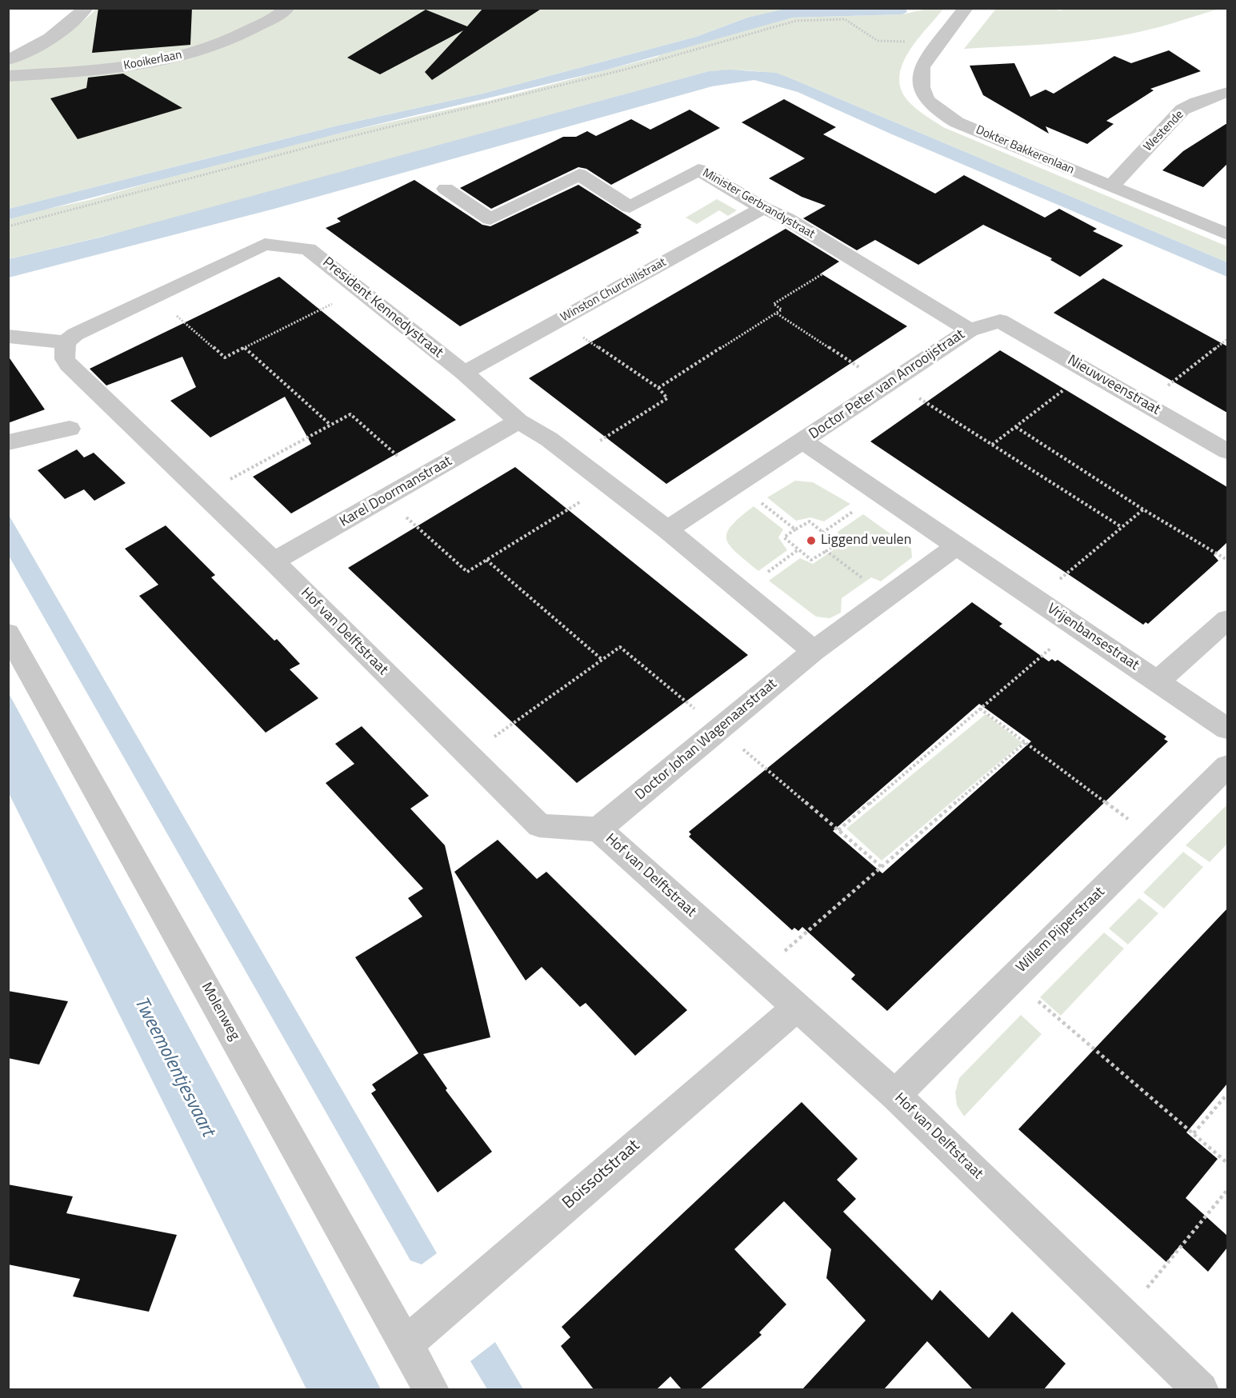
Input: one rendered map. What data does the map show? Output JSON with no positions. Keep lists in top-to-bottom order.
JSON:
{
  "streets": {
    "street": [
      "Kooikerlaan",
      "Westende",
      "Dokter Bakkerenlaan",
      "Minister Gerbrandystraat",
      "Winston Churchillstraat",
      "President Kennedystraat",
      "Doctor Peter van Anrooijstraat",
      "Nieuwveenstraat",
      "Karel Doormanstraat",
      "Hof van Delftstraat",
      "Vrijenbansestraat",
      "Doctor Johan Wagenaarstraat",
      "Willem Pijperstraat",
      "Molenweg",
      "Boissotstraat"
    ]
  },
  "crossings": [
    ["Westende", "Dokter Bakkerenlaan"],
    ["Minister Gerbrandystraat", "Winston Churchillstraat"],
    ["Minister Gerbrandystraat", "Doctor Peter van Anrooijstraat"],
    ["Winston Churchillstraat", "President Kennedystraat"],
    ["President Kennedystraat", "Doctor Peter van Anrooijstraat"],
    ["President Kennedystraat", "Karel Doormanstraat"],
    ["President Kennedystraat", "Hof van Delftstraat"],
    ["President Kennedystraat", "Doctor Johan Wagenaarstraat"],
    ["Doctor Peter van Anrooijstraat", "Nieuwveenstraat"],
    ["Doctor Peter van Anrooijstraat", "Vrijenbansestraat"],
    ["Karel Doormanstraat", "Hof van Delftstraat"],
    ["Hof van Delftstraat", "Doctor Johan Wagenaarstraat"],
    ["Hof van Delftstraat", "Willem Pijperstraat"],
    ["Hof van Delftstraat", "Boissotstraat"],
    ["Vrijenbansestraat", "Doctor Johan Wagenaarstraat"],
    ["Molenweg", "Boissotstraat"]
  ],
  "water": ["Tweemolentjesvaart"],
  "places": ["Liggend veulen"]
}
